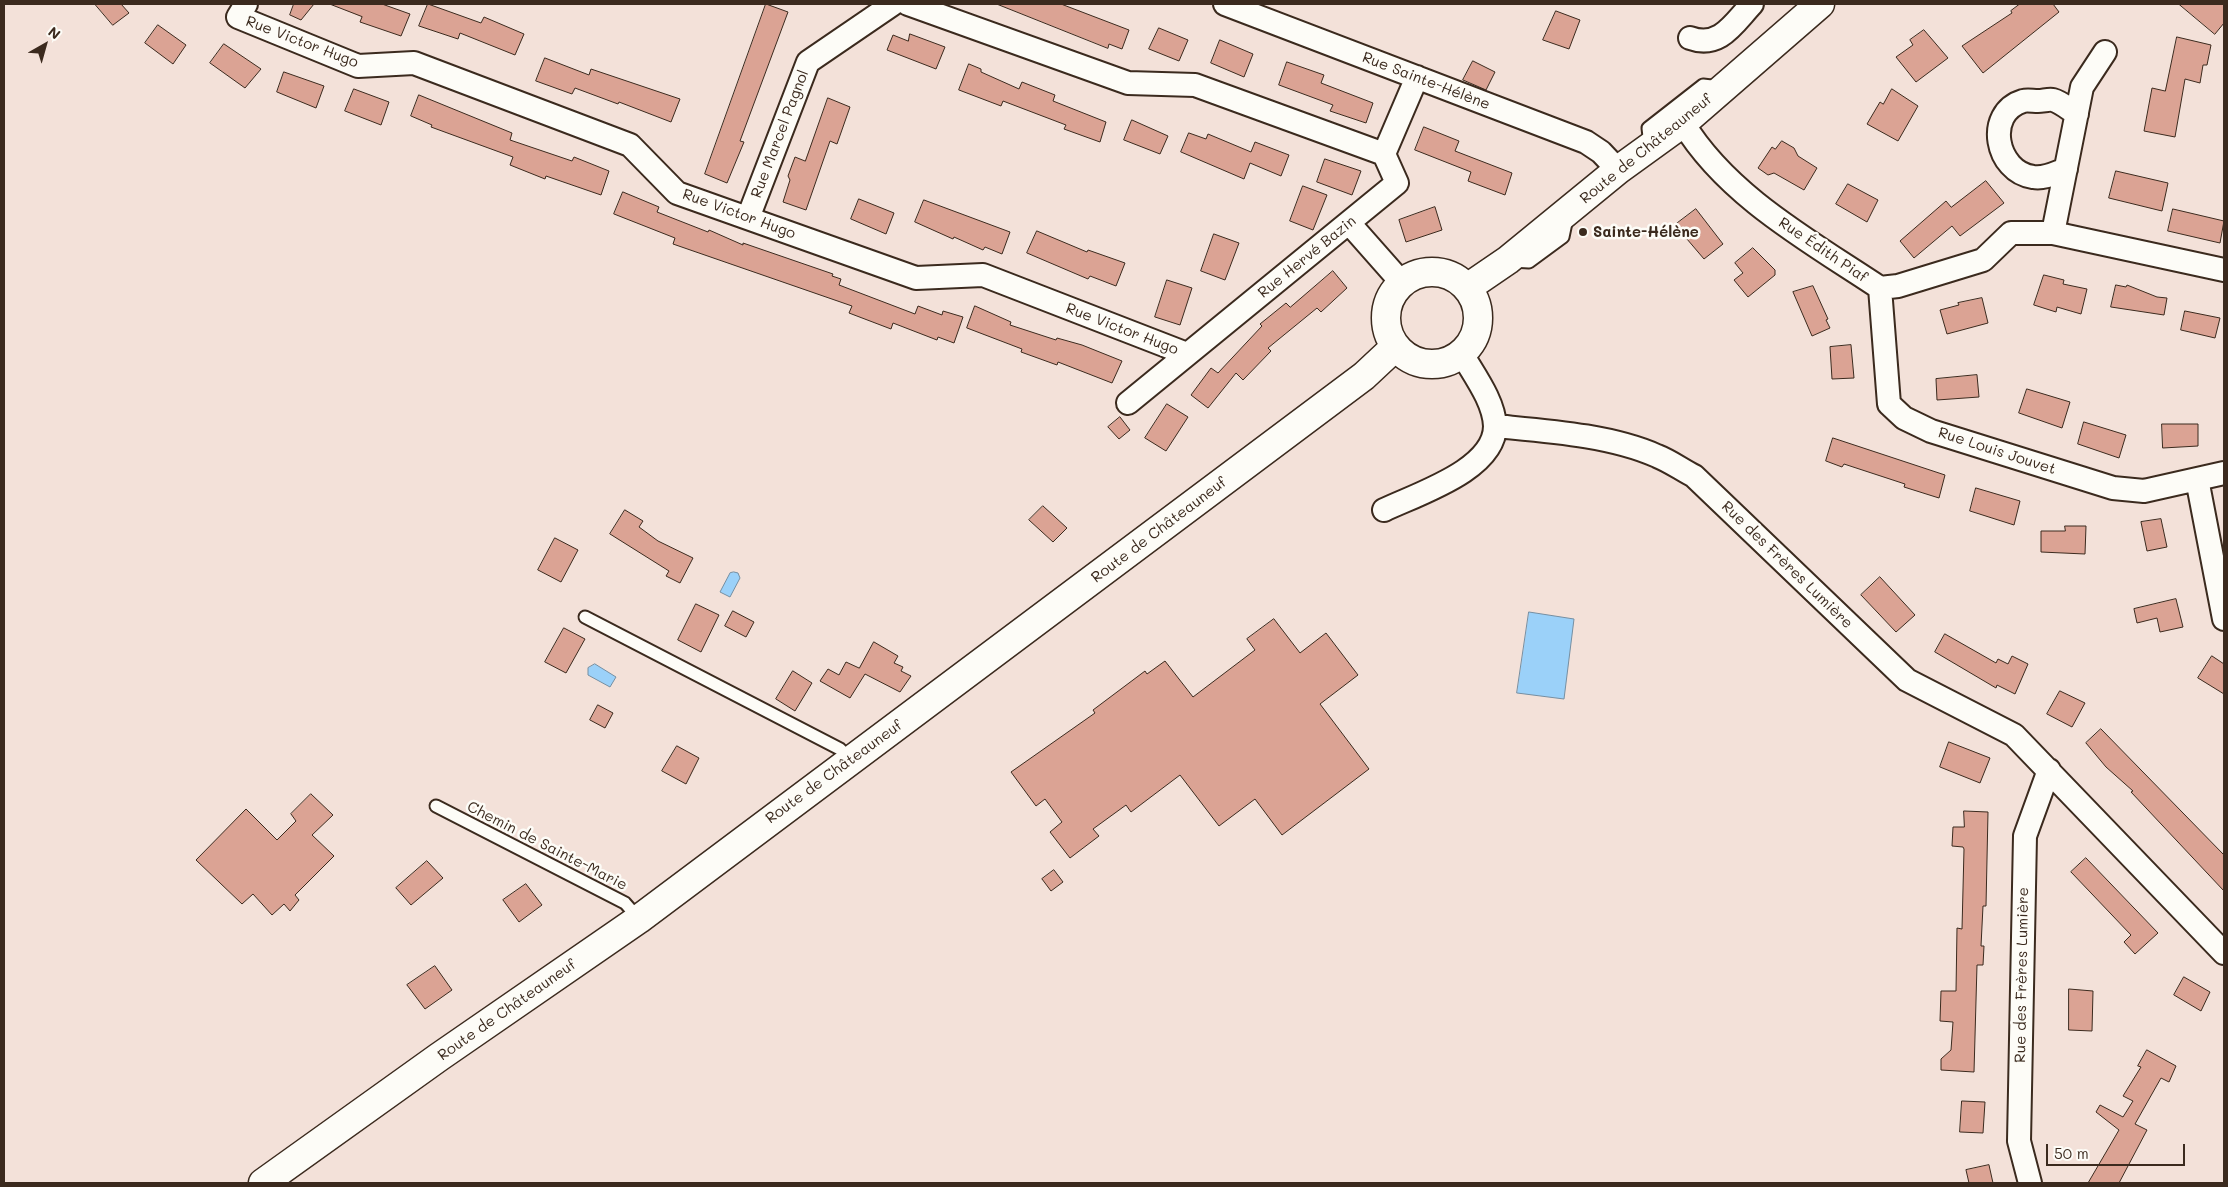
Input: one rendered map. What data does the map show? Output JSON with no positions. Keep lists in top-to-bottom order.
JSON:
{
  "streets": {
    "main road": ["Route de Châteauneuf"],
    "street": [
      "Rue Victor Hugo",
      "Rue Sainte-Hélène",
      "Rue Marcel Pagnol",
      "Rue Édith Piaf",
      "Rue Hervé Bazin",
      "Rue Louis Jouvet",
      "Rue des Frères Lumière"
    ],
    "lane": ["Chemin de Sainte-Marie"]
  },
  "crossings": [
    ["Rue Victor Hugo", "Rue Marcel Pagnol"],
    ["Rue Victor Hugo", "Rue Hervé Bazin"],
    ["Rue Sainte-Hélène", "Route de Châteauneuf"],
    ["Route de Châteauneuf", "Rue Édith Piaf"],
    ["Route de Châteauneuf", "Chemin de Sainte-Marie"],
    ["Rue Édith Piaf", "Rue Louis Jouvet"]
  ],
  "places": ["Sainte-Hélène"],
  "scale_bar": "50 m",
  "north": "top right"
}
